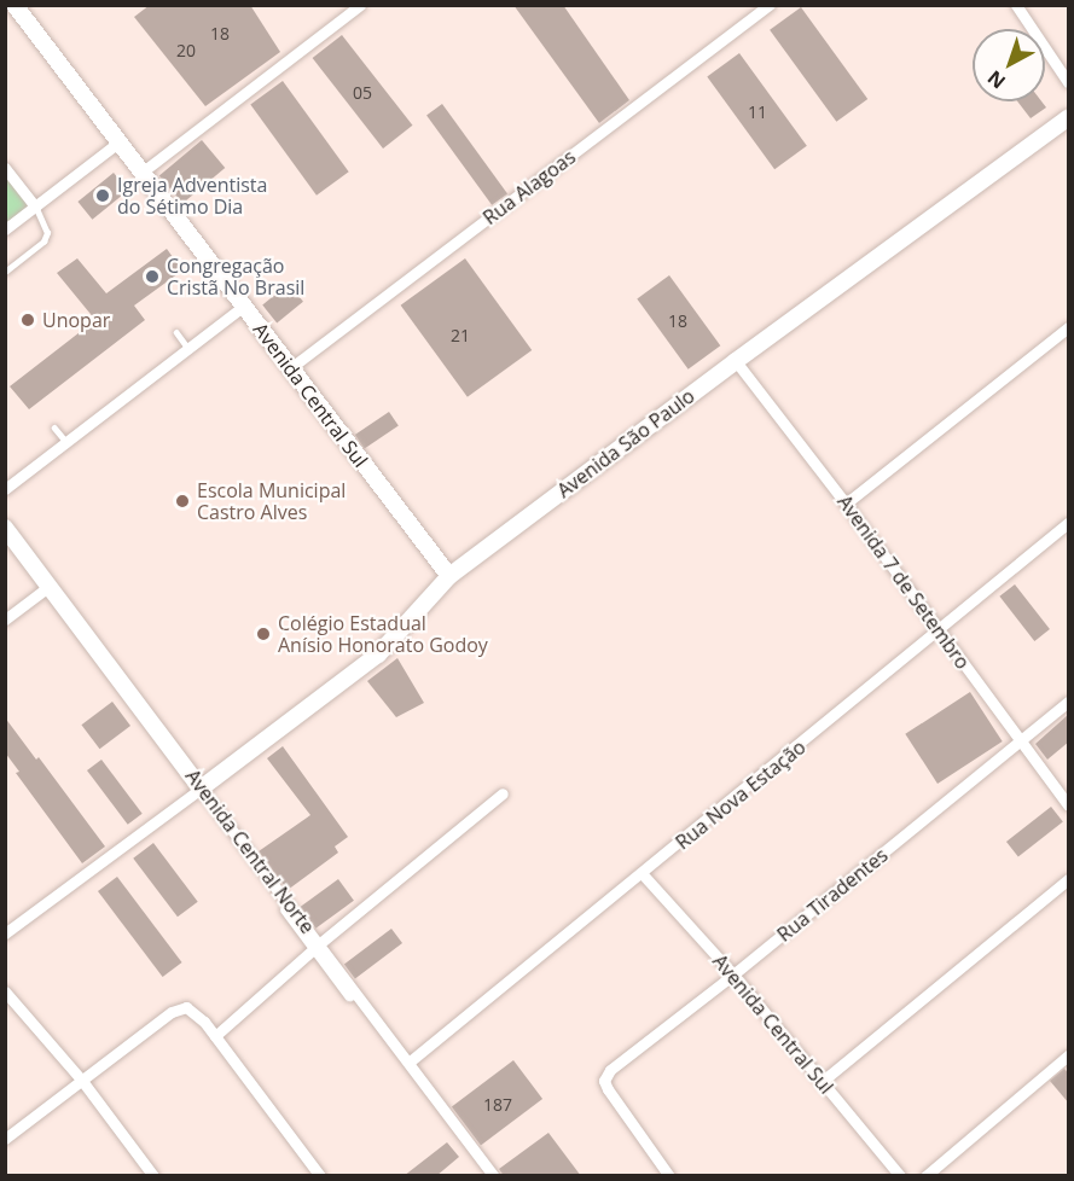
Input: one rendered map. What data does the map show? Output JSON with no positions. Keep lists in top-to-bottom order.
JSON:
{
  "streets": {
    "main road": ["Avenida Central Sul", "Avenida São Paulo", "Avenida Central Norte"],
    "street": [
      "Rua Alagoas",
      "Avenida 7 de Setembro",
      "Rua Nova Estação",
      "Rua Tiradentes"
    ]
  },
  "crossings": [
    ["Rua Alagoas", "Avenida Central Sul"],
    ["Avenida Central Sul", "Avenida São Paulo"],
    ["Avenida Central Sul", "Rua Nova Estação"],
    ["Avenida Central Sul", "Rua Tiradentes"],
    ["Avenida São Paulo", "Avenida 7 de Setembro"],
    ["Avenida São Paulo", "Avenida Central Norte"],
    ["Avenida 7 de Setembro", "Rua Nova Estação"],
    ["Avenida 7 de Setembro", "Rua Tiradentes"],
    ["Rua Nova Estação", "Avenida Central Norte"]
  ],
  "places": [
    "Igreja Adventista do Sétimo Dia",
    "Congregação Cristã No Brasil",
    "Unopar",
    "Escola Municipal Castro Alves",
    "Colégio Estadual Anísio Honorato Godoy"
  ],
  "house_numbers": [
    "18",
    "20",
    "05",
    "11",
    "18",
    "21",
    "187"
  ],
  "north": "bottom left"
}
